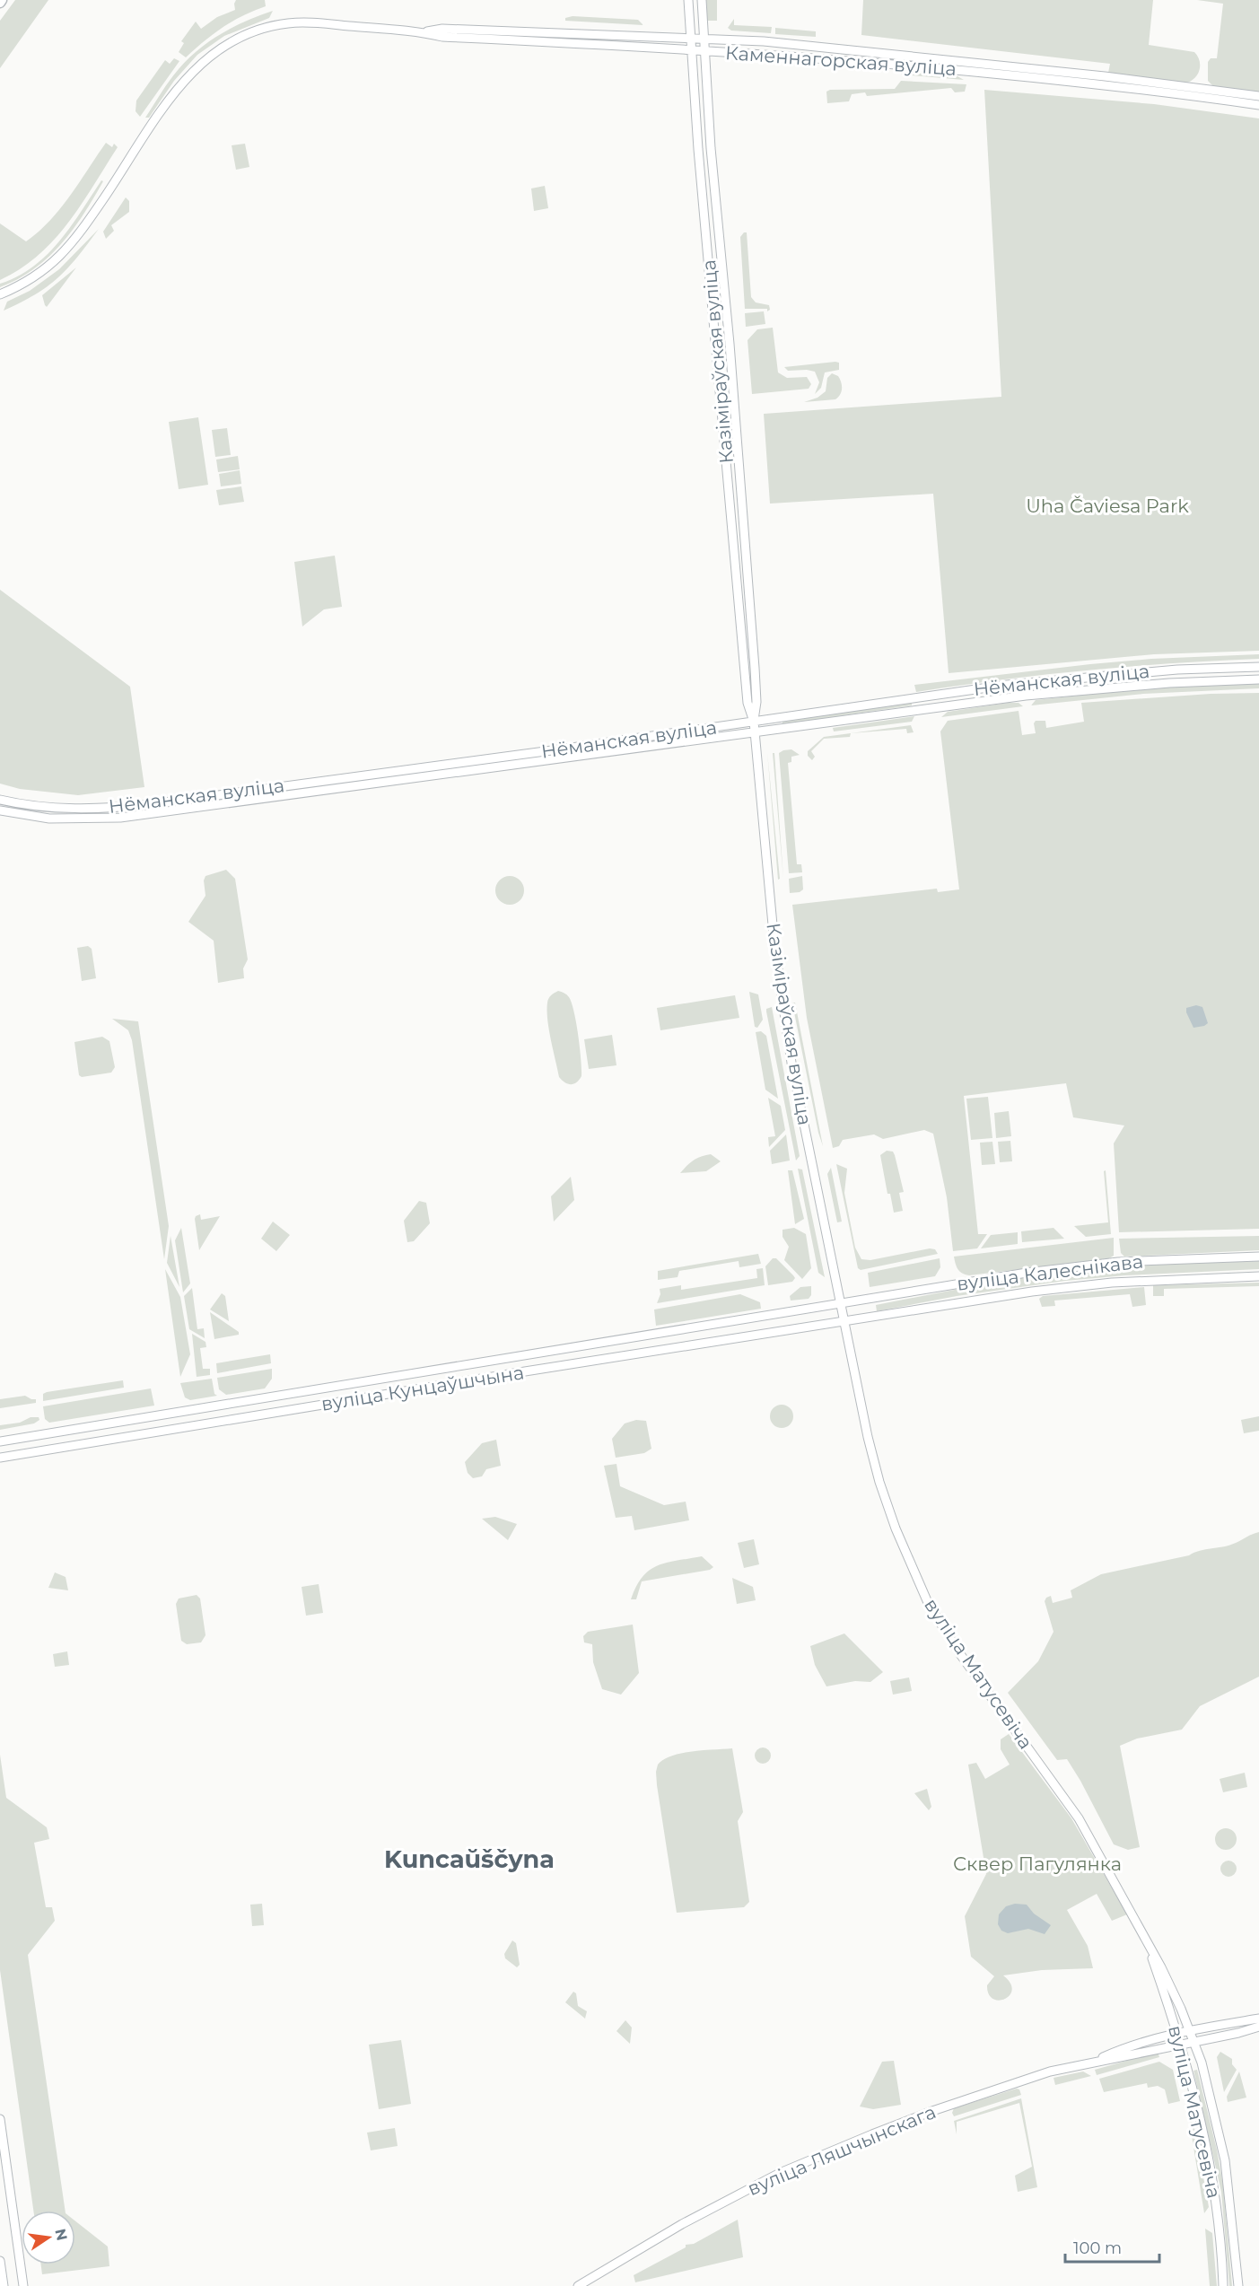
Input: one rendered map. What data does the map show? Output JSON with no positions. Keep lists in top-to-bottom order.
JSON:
{
  "streets": {
    "main road": [
      "Каменнагорская вуліца",
      "Казіміраўская вуліца",
      "Нёманская вуліца",
      "вуліца Калеснікава",
      "вуліца Кунцаўшчына",
      "вуліца Матусевіча",
      "вуліца Ляшчынскага"
    ]
  },
  "crossings": [
    ["Каменнагорская вуліца", "Казіміраўская вуліца"],
    ["Казіміраўская вуліца", "Нёманская вуліца"],
    ["Казіміраўская вуліца", "вуліца Калеснікава"],
    ["Казіміраўская вуліца", "вуліца Кунцаўшчына"],
    ["Казіміраўская вуліца", "вуліца Матусевіча"],
    ["вуліца Калеснікава", "вуліца Кунцаўшчына"],
    ["вуліца Калеснікава", "вуліца Матусевіча"],
    ["вуліца Кунцаўшчына", "вуліца Матусевіча"],
    ["вуліца Матусевіча", "вуліца Ляшчынскага"]
  ],
  "districts": ["Kuncaŭščyna"],
  "parks": ["Uha Čaviesa Park", "Сквер Пагулянка"],
  "scale_bar": "100 m",
  "north": "right"
}
